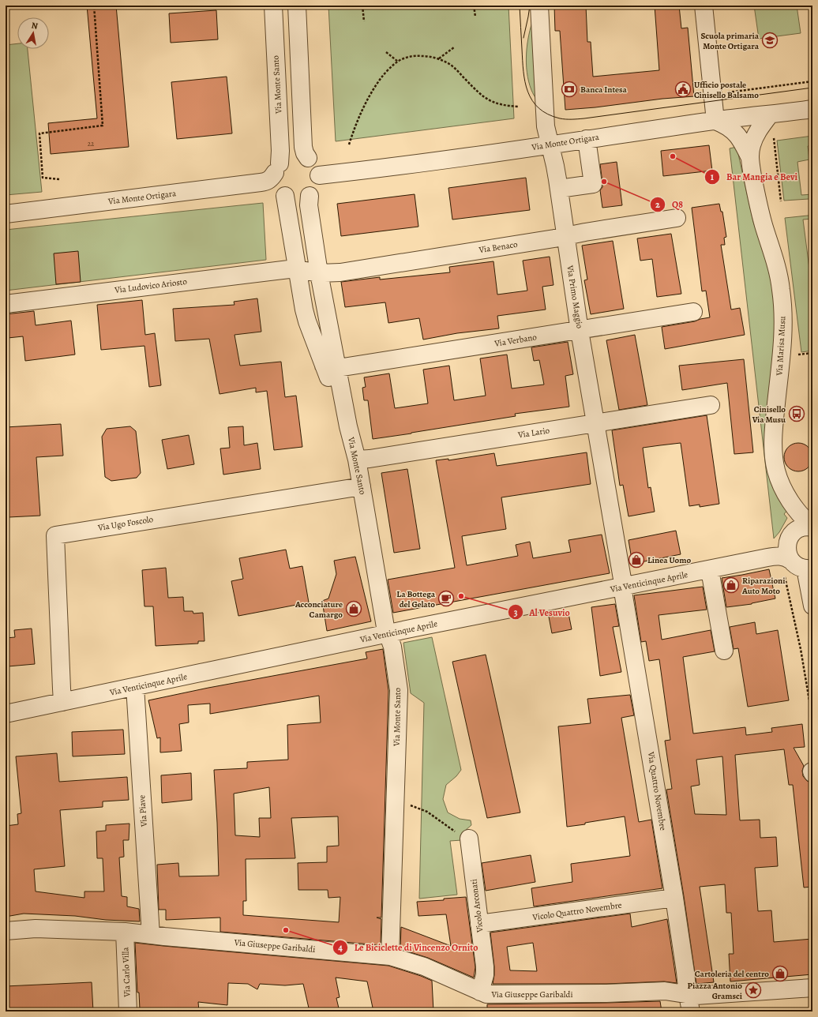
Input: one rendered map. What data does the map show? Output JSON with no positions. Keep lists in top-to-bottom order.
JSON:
{
  "streets": {
    "street": [
      "Via Monte Santo",
      "Via Monte Ortigara",
      "Via Benaco",
      "Via Ludovico Ariosto",
      "Via Primo Maggio",
      "Via Verbano",
      "Via Marisa Musu",
      "Via Lario",
      "Via Ugo Foscolo",
      "Via Venticinque Aprile",
      "Via Quattro Novembre",
      "Via Piave",
      "Vicolo Arconati",
      "Vicolo Quattro Novembre",
      "Via Giuseppe Garibaldi",
      "Via Carlo Villa"
    ]
  },
  "crossings": [
    ["Via Monte Santo", "Via Monte Ortigara"],
    ["Via Monte Santo", "Via Benaco"],
    ["Via Monte Santo", "Via Ludovico Ariosto"],
    ["Via Monte Santo", "Via Verbano"],
    ["Via Monte Santo", "Via Lario"],
    ["Via Monte Santo", "Via Ugo Foscolo"],
    ["Via Monte Santo", "Via Venticinque Aprile"],
    ["Via Monte Santo", "Via Giuseppe Garibaldi"],
    ["Via Monte Ortigara", "Via Primo Maggio"],
    ["Via Monte Ortigara", "Via Marisa Musu"],
    ["Via Benaco", "Via Ludovico Ariosto"],
    ["Via Benaco", "Via Primo Maggio"],
    ["Via Primo Maggio", "Via Verbano"],
    ["Via Primo Maggio", "Via Lario"],
    ["Via Primo Maggio", "Via Venticinque Aprile"],
    ["Via Primo Maggio", "Via Quattro Novembre"],
    ["Via Ugo Foscolo", "Via Venticinque Aprile"],
    ["Via Venticinque Aprile", "Via Quattro Novembre"],
    ["Via Venticinque Aprile", "Via Piave"],
    ["Via Quattro Novembre", "Vicolo Quattro Novembre"],
    ["Via Quattro Novembre", "Via Giuseppe Garibaldi"],
    ["Via Piave", "Via Giuseppe Garibaldi"],
    ["Vicolo Arconati", "Vicolo Quattro Novembre"],
    ["Vicolo Arconati", "Via Giuseppe Garibaldi"],
    ["Via Giuseppe Garibaldi", "Via Carlo Villa"]
  ],
  "places": {
    "school or university": ["Scuola primaria Monte Ortigara"],
    "bank": ["Banca Intesa"],
    "public building": ["Ufficio postale Cinisello Balsamo"],
    "other": [
      "Bar Mangia e Bevi",
      "Q8",
      "Al Vesuvio",
      "Le Biciclette di Vincenzo Ornito"
    ],
    "bus stop": ["Cinisello Via Musu"],
    "shop": [
      "Linea Uomo",
      "Riparazioni Auto Moto",
      "Acconciature Camargo",
      "Cartoleria del centro"
    ],
    "cafe": ["La Bottega del Gelato"],
    "place": ["Piazza Antonio Gramsci"]
  },
  "house_numbers": ["22"],
  "north": "top"
}
